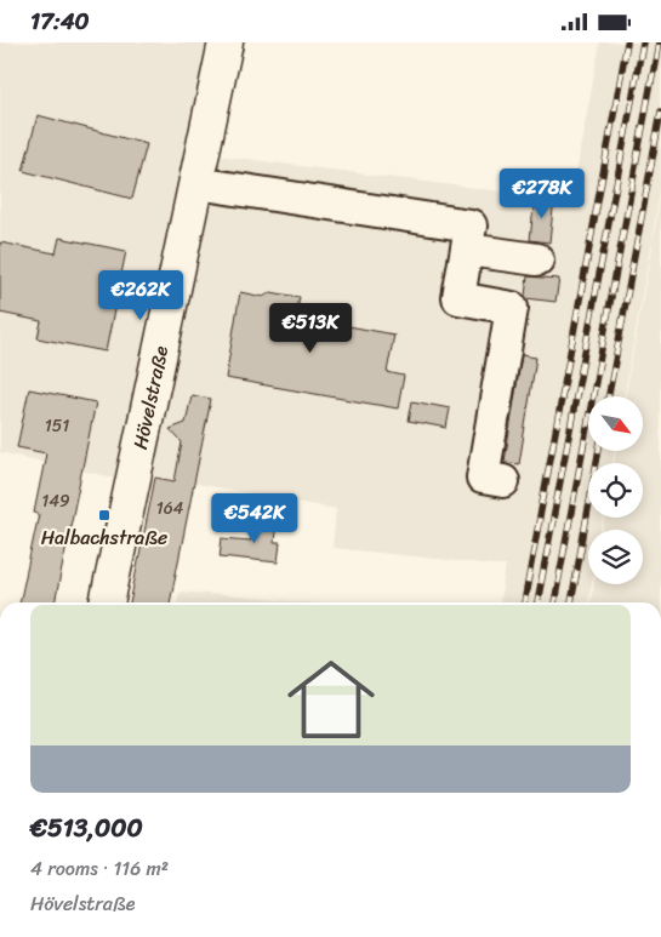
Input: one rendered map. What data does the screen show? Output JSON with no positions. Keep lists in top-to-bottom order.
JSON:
{
  "streets": {
    "main road": ["Hövelstraße"]
  },
  "places": {
    "transit": ["Halbachstraße"]
  },
  "house_numbers": ["151", "149", "164"],
  "north": "bottom right",
  "page": {
    "status": "17:40",
    "price": [
      "€278K",
      "€262K",
      "€513K",
      "€542K"
    ],
    "list": [
      {
        "name": "€513,000",
        "note": "4 rooms · 116 m² · Hövelstraße"
      }
    ]
  }
}
